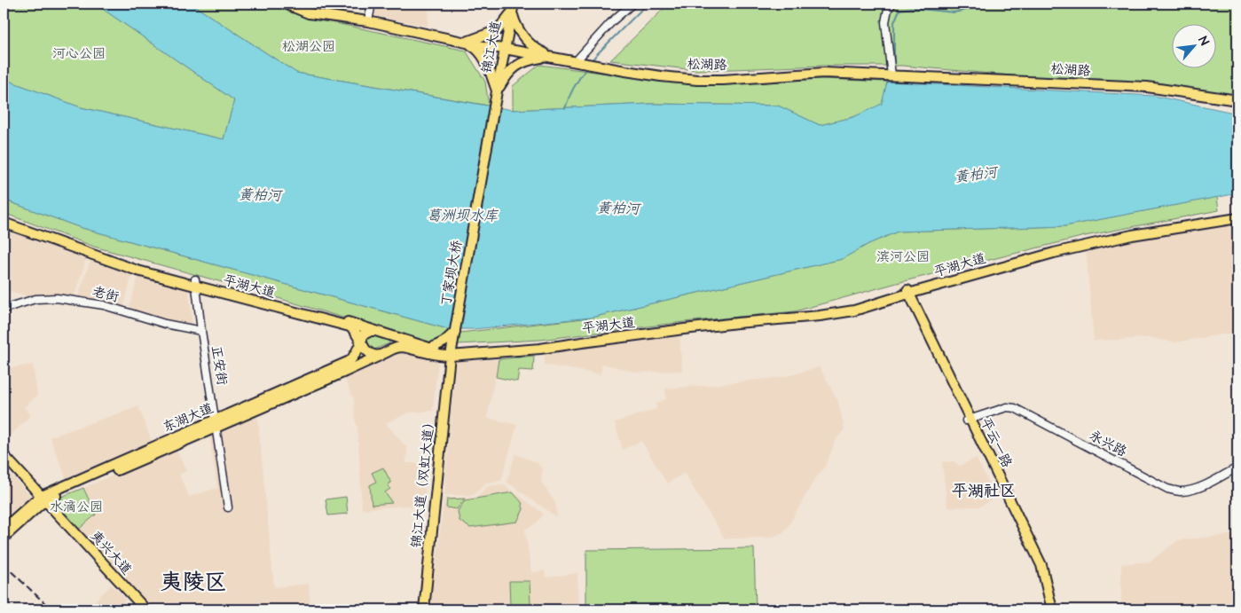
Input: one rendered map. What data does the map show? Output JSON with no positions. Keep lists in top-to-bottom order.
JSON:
{
  "streets": {
    "main road": [
      "锦江大道",
      "松湖路",
      "平湖大道",
      "丁家坝大桥",
      "东湖大道",
      "平云一路",
      "锦江大道（双虹大道）",
      "夷兴大道"
    ],
    "street": ["老街", "正安街", "永兴路"]
  },
  "crossings": [
    ["锦江大道", "松湖路"],
    ["锦江大道", "丁家坝大桥"],
    ["平湖大道", "丁家坝大桥"],
    ["平湖大道", "正安街"],
    ["平湖大道", "东湖大道"],
    ["平湖大道", "平云一路"],
    ["平湖大道", "锦江大道（双虹大道）"],
    ["丁家坝大桥", "锦江大道（双虹大道）"],
    ["老街", "正安街"],
    ["正安街", "东湖大道"],
    ["东湖大道", "夷兴大道"],
    ["平云一路", "永兴路"]
  ],
  "districts": ["平湖社区", "夷陵区"],
  "water": ["黄柏河", "葛洲坝水库"],
  "parks": [
    "松湖公园",
    "河心公园",
    "滨河公园",
    "水滴公园"
  ],
  "north": "top right"
}
